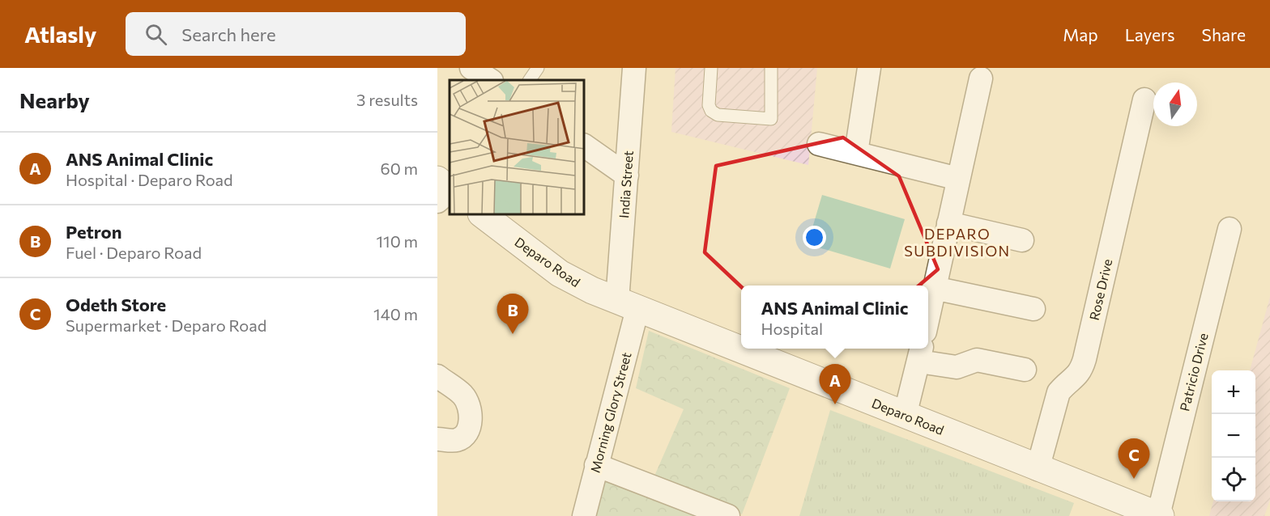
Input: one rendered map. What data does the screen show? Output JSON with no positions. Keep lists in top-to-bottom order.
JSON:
{
  "streets": {
    "main road": ["Deparo Road"],
    "street": [
      "India Street",
      "Rose Drive",
      "Patricio Drive",
      "Morning Glory Street"
    ]
  },
  "crossings": [
    ["India Street", "Deparo Road"],
    ["India Street", "Morning Glory Street"],
    ["Deparo Road", "Rose Drive"],
    ["Deparo Road", "Patricio Drive"],
    ["Deparo Road", "Morning Glory Street"]
  ],
  "districts": ["DEPARO SUBDIVISION"],
  "north": "top",
  "page": {
    "header": "Atlasly",
    "search": "Search here",
    "nav": ["Map", "Layers", "Share"],
    "heading": ["Nearby", "3 results"],
    "list": [
      {
        "mark": "A",
        "name": "ANS Animal Clinic",
        "note": "Hospital · Deparo Road",
        "value": "60 m"
      },
      {
        "mark": "B",
        "name": "Petron",
        "note": "Fuel · Deparo Road",
        "value": "110 m"
      },
      {
        "mark": "C",
        "name": "Odeth Store",
        "note": "Supermarket · Deparo Road",
        "value": "140 m"
      }
    ],
    "popup": ["ANS Animal Clinic", "Hospital"],
    "pins": ["B", "A", "C"],
    "map_buttons": ["+", "−"]
  }
}
